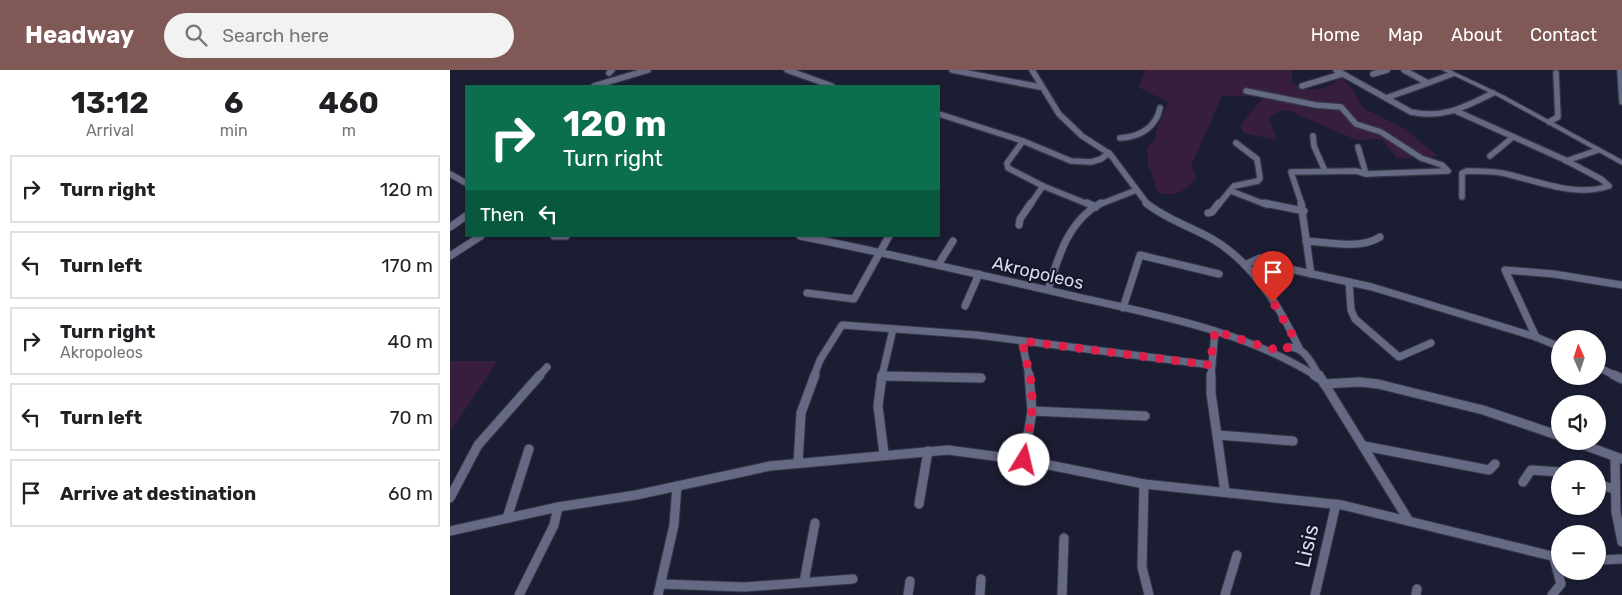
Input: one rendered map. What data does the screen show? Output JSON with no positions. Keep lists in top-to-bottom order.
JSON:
{
  "streets": {
    "street": ["Akropoleos", "Lisis"]
  },
  "north": "top",
  "page": {
    "header": "Headway",
    "search": "Search here",
    "nav": [
      "Home",
      "Map",
      "About",
      "Contact"
    ],
    "eta": [
      "13:12",
      "Arrival",
      "6",
      "min",
      "460",
      "m"
    ],
    "turn": ["120 m", "Turn right"],
    "list": [
      {
        "name": "Turn right",
        "value": "120 m"
      },
      {
        "name": "Turn left",
        "value": "170 m"
      },
      {
        "name": "Turn right",
        "note": "Akropoleos",
        "value": "40 m"
      },
      {
        "name": "Turn left",
        "value": "70 m"
      },
      {
        "name": "Arrive at destination",
        "value": "60 m"
      }
    ],
    "then": "Then",
    "map_buttons": ["+", "−"]
  }
}
